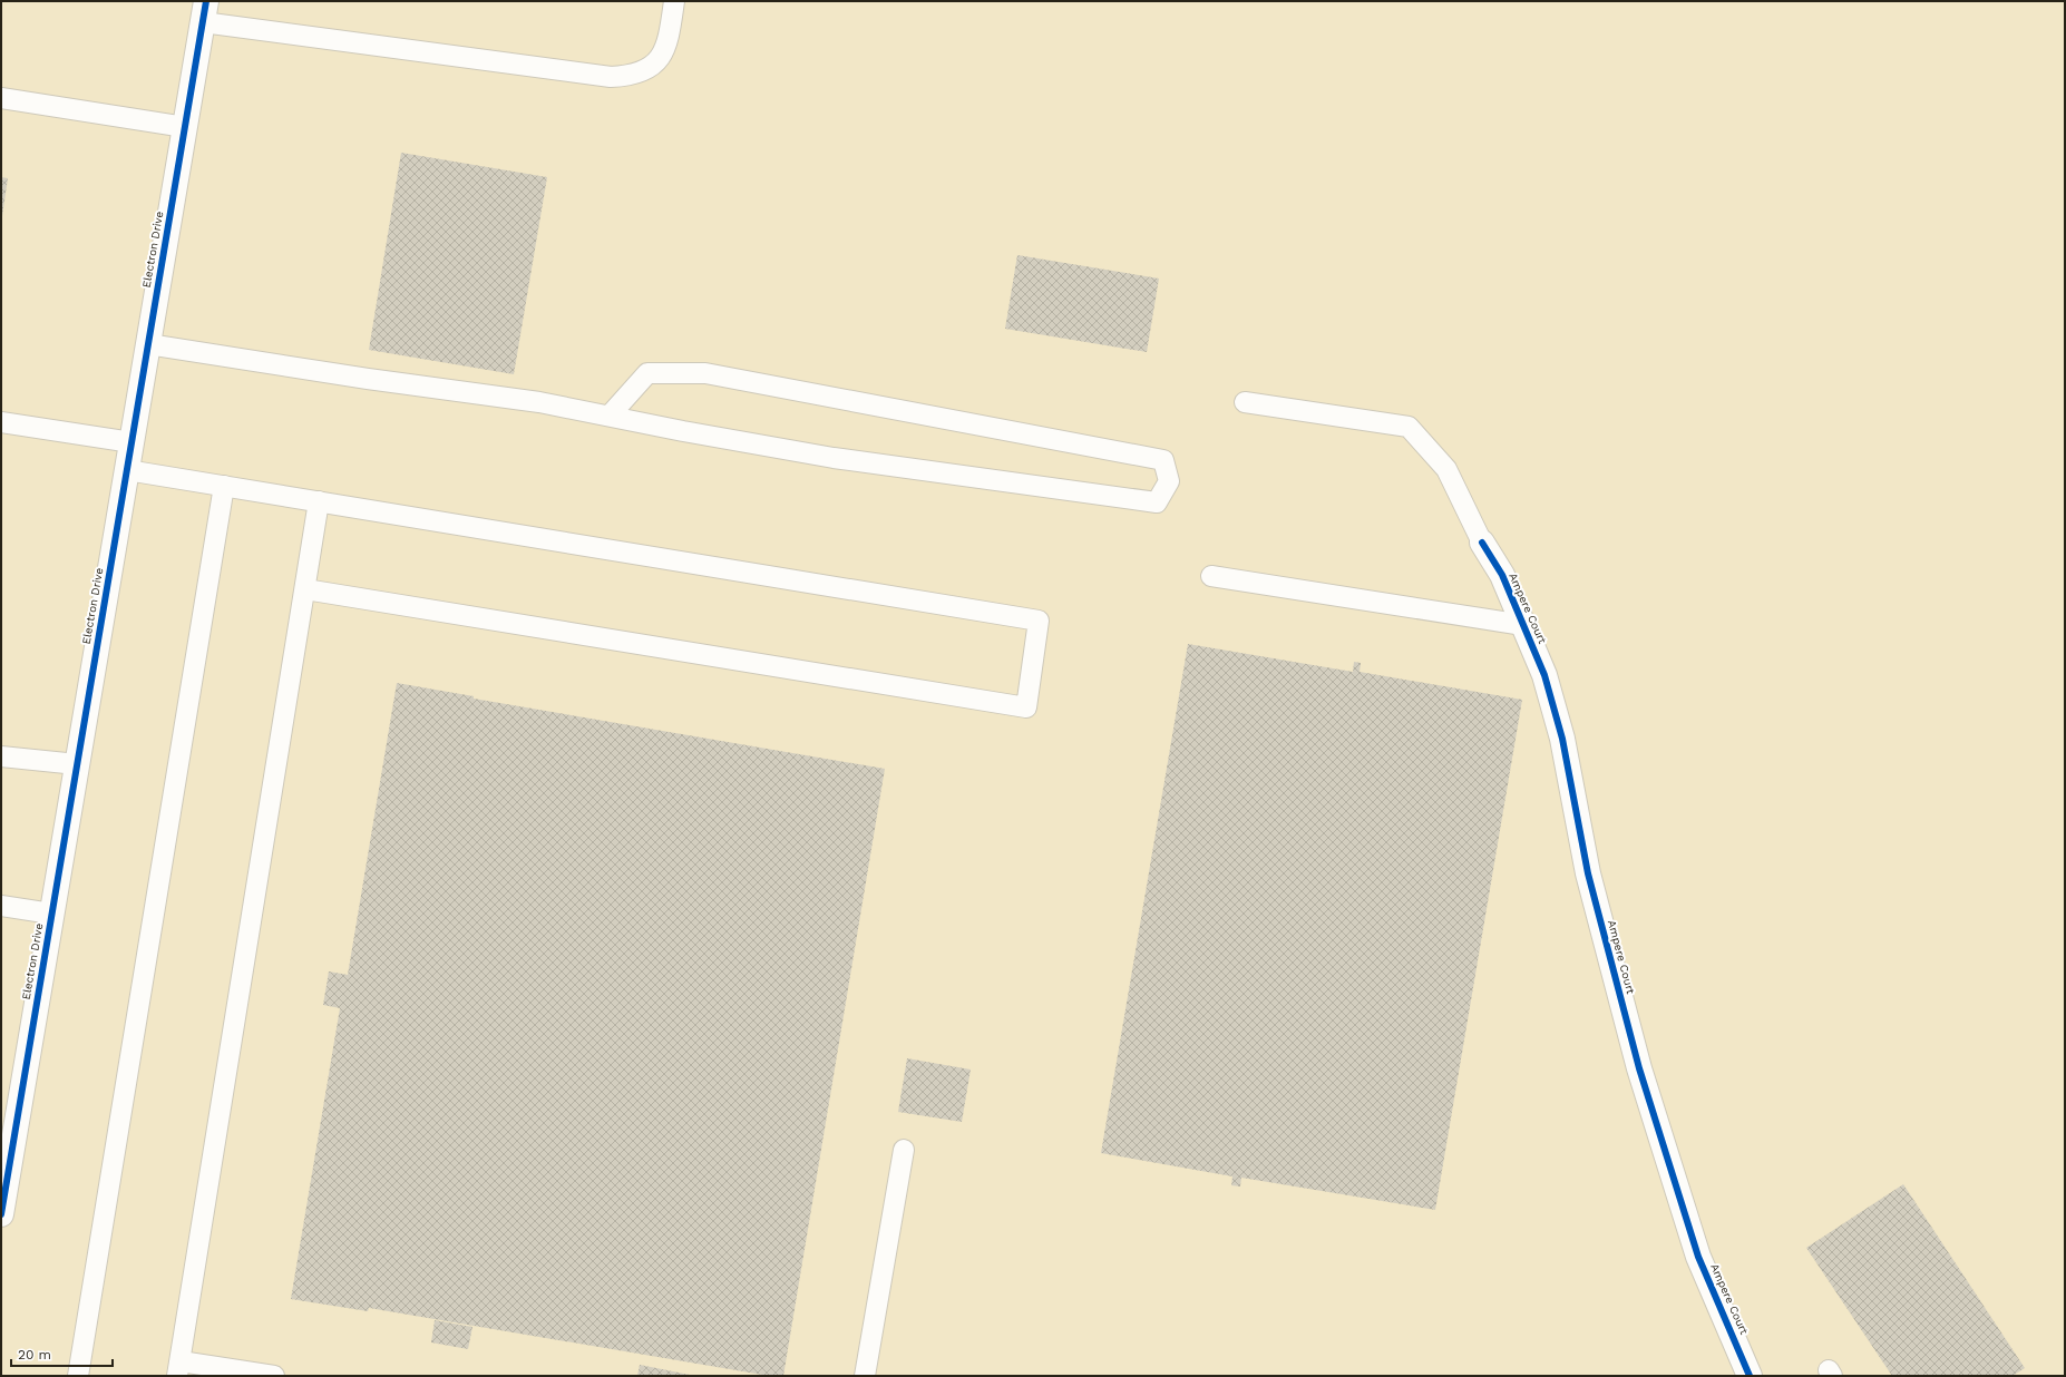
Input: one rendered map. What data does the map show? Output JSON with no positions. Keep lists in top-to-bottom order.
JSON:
{
  "streets": {
    "street": ["Electron Drive", "Ampere Court"]
  },
  "scale_bar": "20 m"
}
